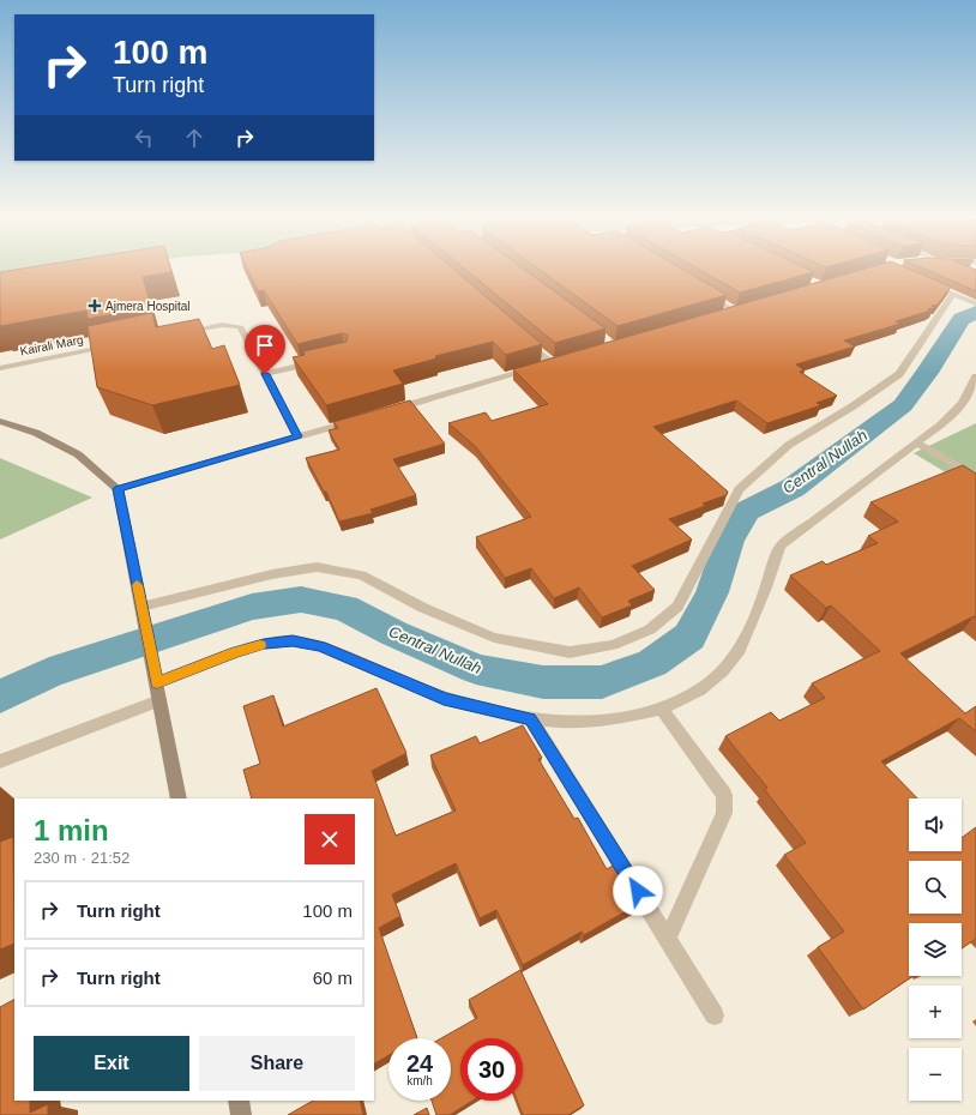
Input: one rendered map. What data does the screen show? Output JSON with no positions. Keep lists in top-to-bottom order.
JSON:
{
  "streets": {
    "street": ["Kairali Marg"]
  },
  "water": ["Central Nullah"],
  "places": {
    "health": ["Ajmera Hospital"]
  },
  "page": {
    "turn": ["100 m", "Turn right"],
    "map_buttons": ["+", "−"],
    "heading": ["1 min", "230 m · 21:52"],
    "list": [
      {
        "name": "Turn right",
        "value": "100 m"
      },
      {
        "name": "Turn right",
        "value": "60 m"
      }
    ],
    "buttons": ["Exit", "Share"],
    "speed": "24 km/h",
    "limit": "30"
  }
}
